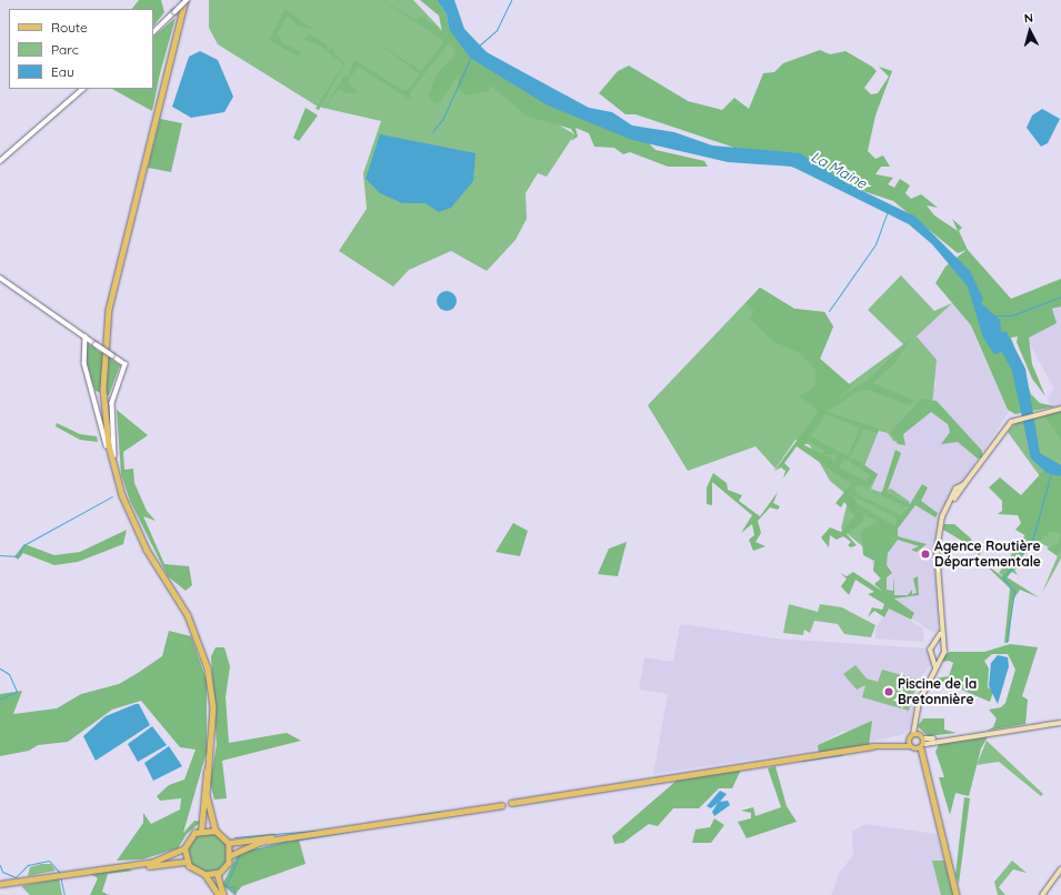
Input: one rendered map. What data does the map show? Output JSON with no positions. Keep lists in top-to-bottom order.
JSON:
{
  "water": ["La Maine"],
  "places": ["Agence Routière Départementale", "Piscine de la Bretonnière"],
  "legend": ["Route", "Parc", "Eau"],
  "north": "top"
}
